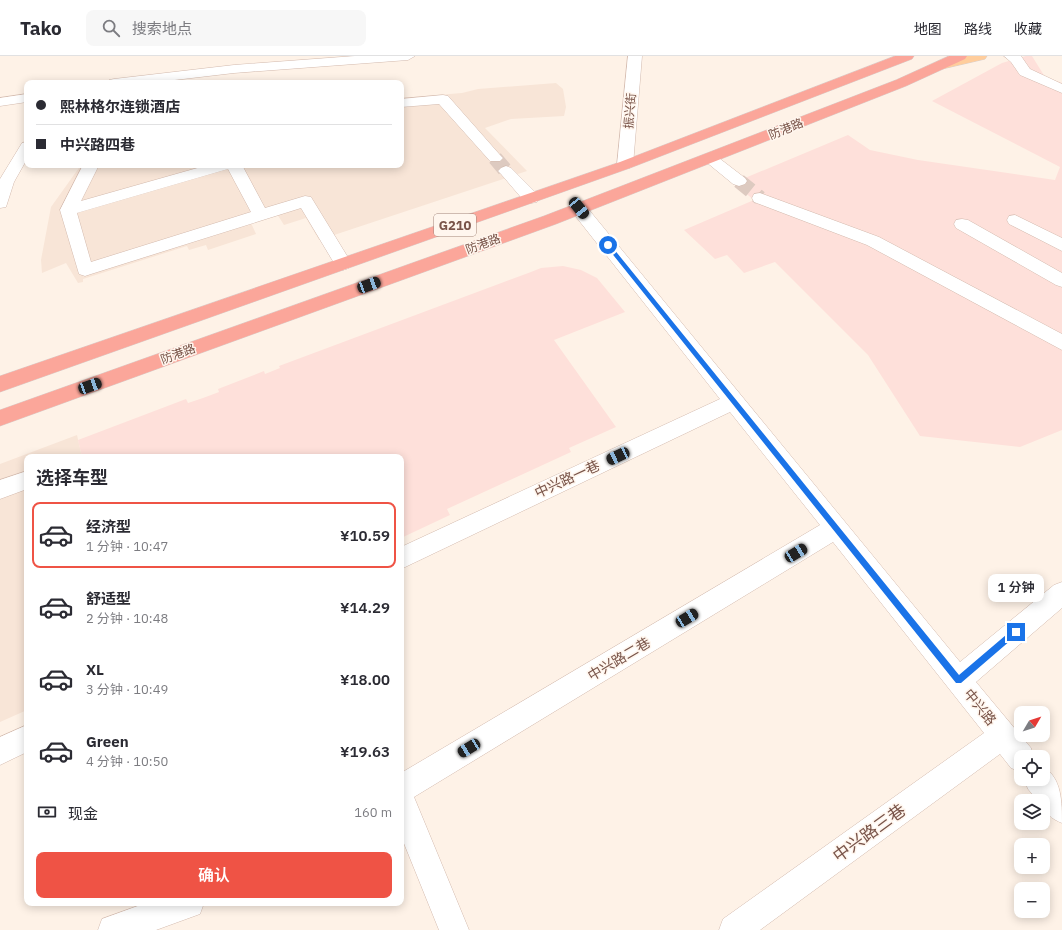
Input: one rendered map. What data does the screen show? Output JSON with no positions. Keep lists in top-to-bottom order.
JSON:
{
  "streets": {
    "highway": ["防港路", "G210"],
    "street": [
      "振兴街",
      "中兴路一巷",
      "中兴路二巷",
      "中兴路",
      "中兴路三巷"
    ]
  },
  "crossings": [
    ["振兴街", "防港路"],
    ["防港路", "中兴路"],
    ["中兴路一巷", "中兴路"],
    ["中兴路二巷", "中兴路"],
    ["中兴路", "中兴路三巷"]
  ],
  "north": "top right",
  "page": {
    "header": "Tako",
    "search": "搜索地点",
    "nav": ["地图", "路线", "收藏"],
    "banner": ["熙林格尔连锁酒店", "中兴路四巷"],
    "heading": "选择车型",
    "list": [
      {
        "name": "经济型",
        "note": "1 分钟 · 10:47",
        "value": "¥10.59"
      },
      {
        "name": "舒适型",
        "note": "2 分钟 · 10:48",
        "value": "¥14.29"
      },
      {
        "name": "XL",
        "note": "3 分钟 · 10:49",
        "value": "¥18.00"
      },
      {
        "name": "Green",
        "note": "4 分钟 · 10:50",
        "value": "¥19.63"
      }
    ],
    "bubble": "1 分钟",
    "map_buttons": ["+", "−"],
    "pay": ["现金", "160 m"],
    "buttons": "确认"
  }
}
